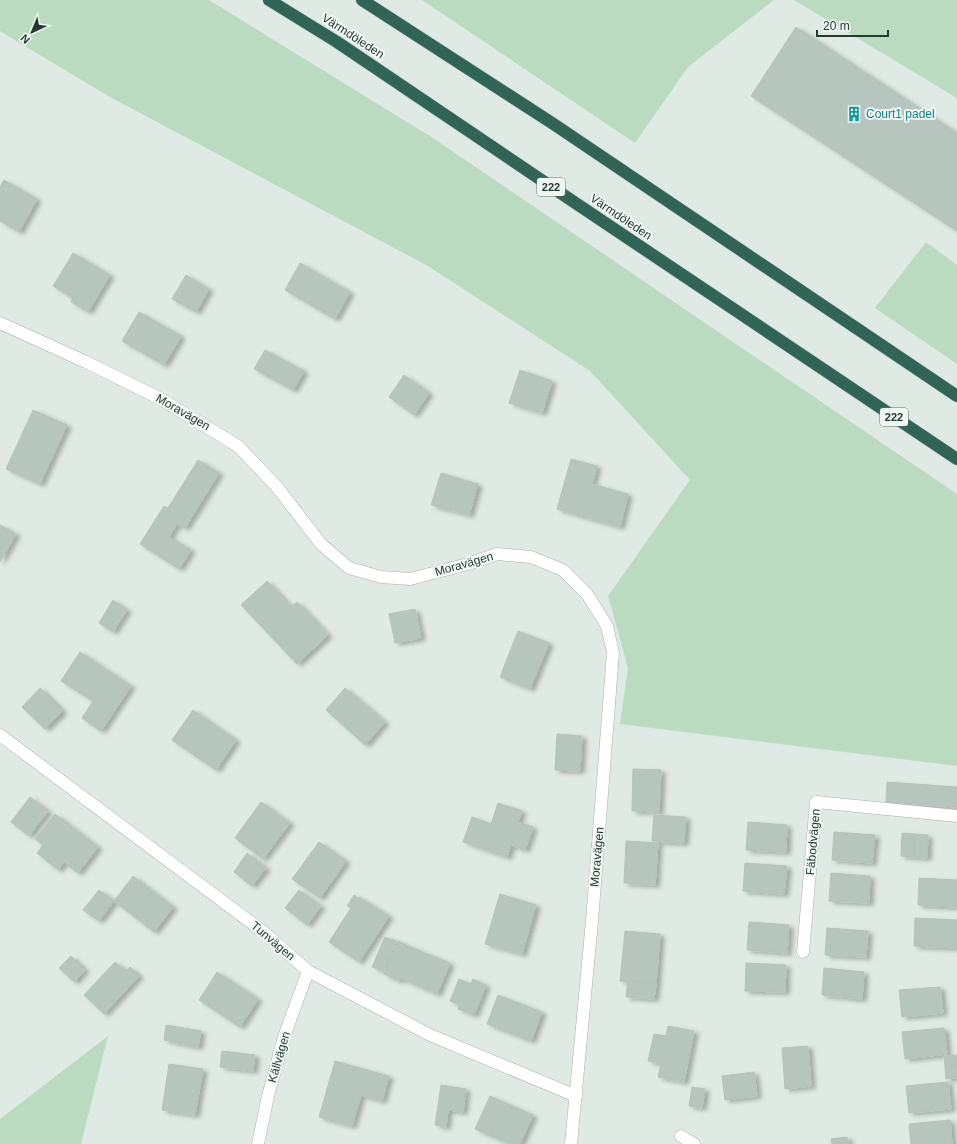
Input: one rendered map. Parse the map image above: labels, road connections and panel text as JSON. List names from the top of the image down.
{
  "streets": {
    "highway": ["Värmdöleden", "222"],
    "street": [
      "Moravägen",
      "Fäbodvägen",
      "Tunvägen",
      "Källvägen"
    ]
  },
  "crossings": [
    ["Moravägen", "Tunvägen"],
    ["Tunvägen", "Källvägen"]
  ],
  "places": {
    "building": ["Court1 padel"]
  },
  "scale_bar": "20 m",
  "north": "bottom left"
}
